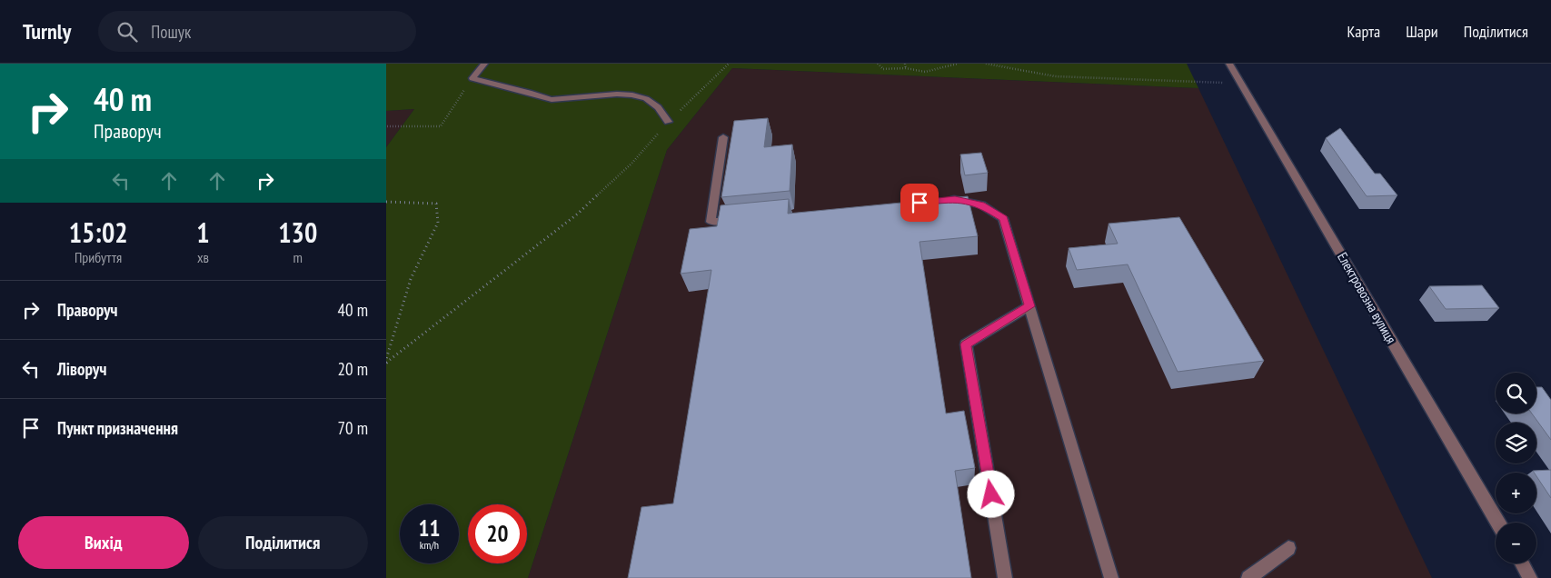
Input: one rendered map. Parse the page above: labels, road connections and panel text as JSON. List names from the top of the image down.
{
  "streets": {
    "street": ["Електровозна вулиця"]
  },
  "page": {
    "header": "Turnly",
    "search": "Пошук",
    "nav": ["Карта", "Шари", "Поділитися"],
    "turn": ["40 m", "Праворуч"],
    "eta": [
      "15:02",
      "Прибуття",
      "1",
      "хв",
      "130",
      "m"
    ],
    "list": [
      {
        "name": "Праворуч",
        "value": "40 m"
      },
      {
        "name": "Ліворуч",
        "value": "20 m"
      },
      {
        "name": "Пункт призначення",
        "value": "70 m"
      }
    ],
    "map_buttons": ["+", "−"],
    "speed": "11 km/h",
    "limit": "20",
    "buttons": ["Вихід", "Поділитися"]
  }
}
